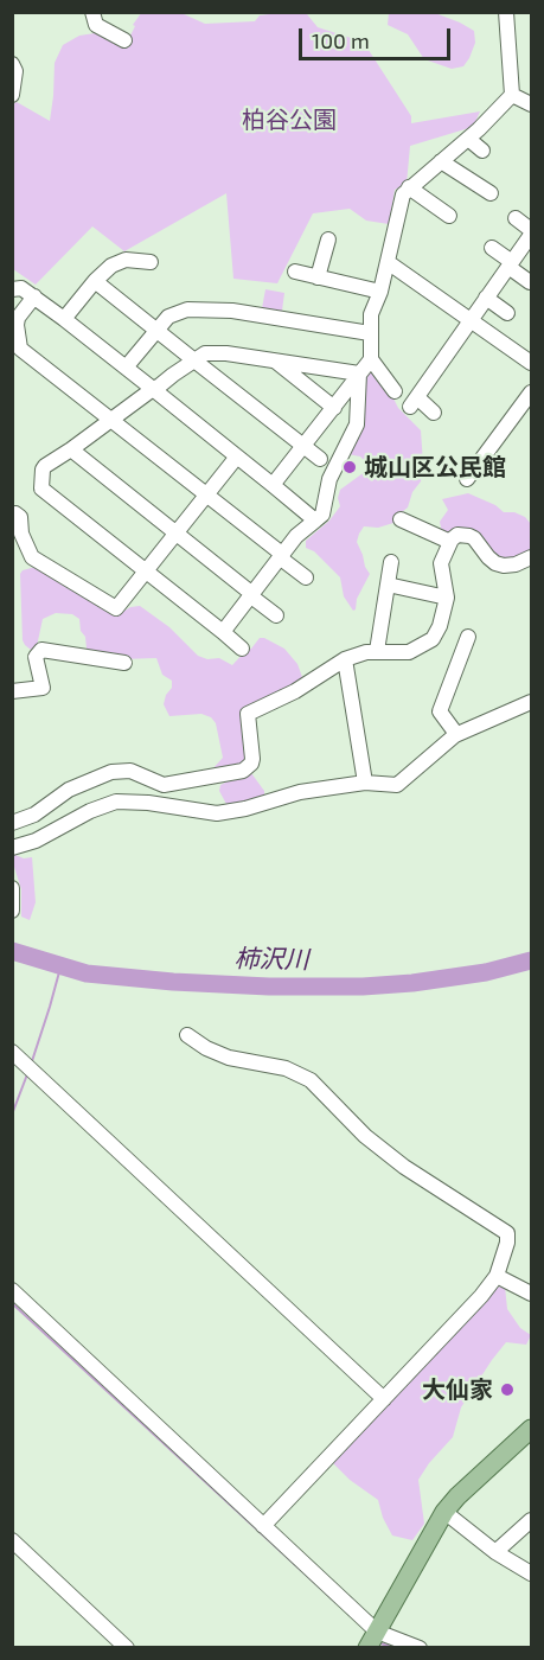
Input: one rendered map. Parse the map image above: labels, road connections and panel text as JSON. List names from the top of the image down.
{
  "water": ["柿沢川"],
  "parks": ["柏谷公園"],
  "places": ["城山区公民館", "大仙家"],
  "scale_bar": "100 m"
}
